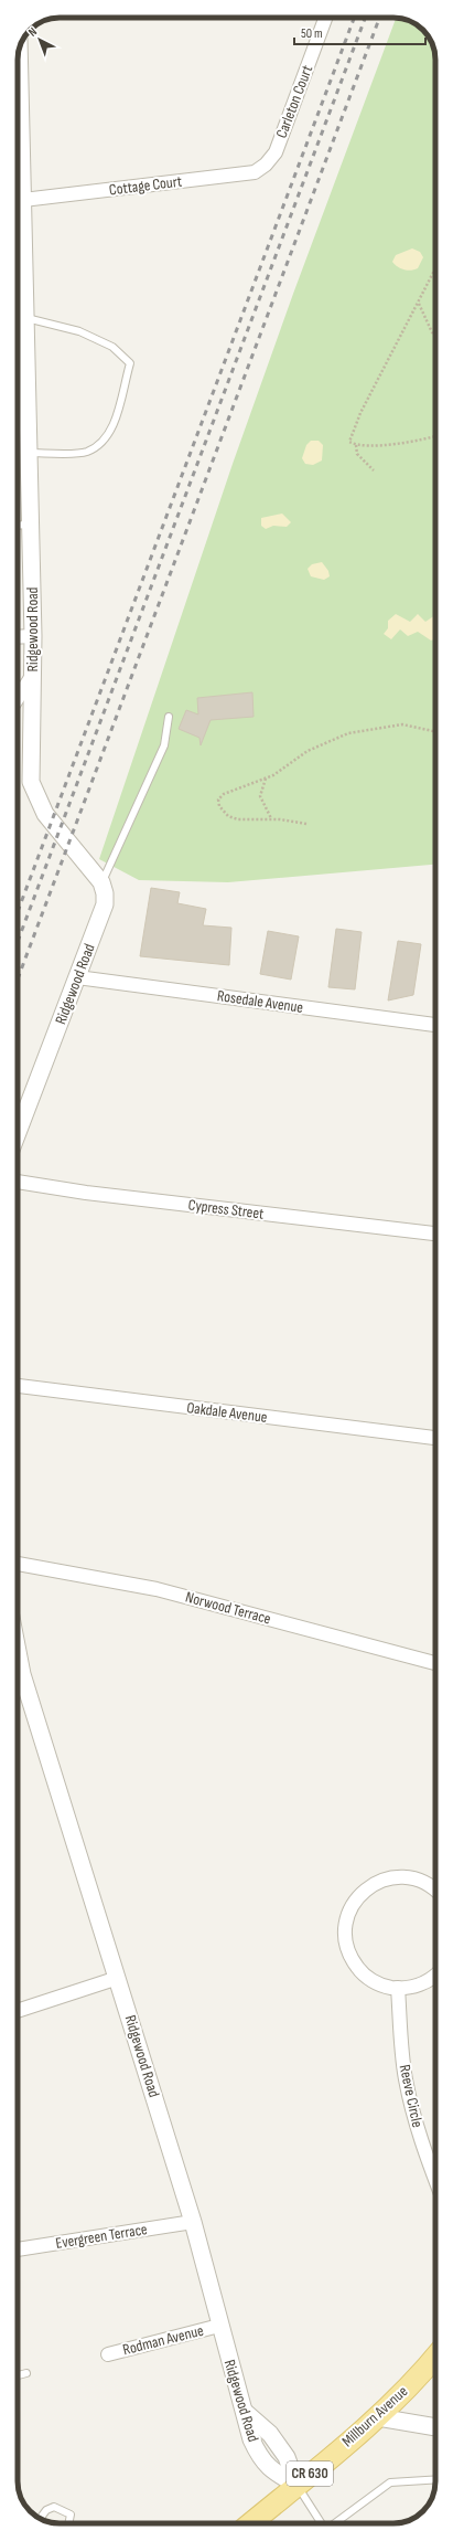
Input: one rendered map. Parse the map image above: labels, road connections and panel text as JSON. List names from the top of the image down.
{
  "streets": {
    "main road": ["Millburn Avenue", "CR 630"],
    "street": [
      "Carleton Court",
      "Cottage Court",
      "Ridgewood Road",
      "Rosedale Avenue",
      "Cypress Street",
      "Oakdale Avenue",
      "Norwood Terrace",
      "Reeve Circle",
      "Evergreen Terrace",
      "Rodman Avenue"
    ]
  },
  "crossings": [
    ["Carleton Court", "Cottage Court"],
    ["Cottage Court", "Ridgewood Road"],
    ["Ridgewood Road", "Rosedale Avenue"],
    ["Ridgewood Road", "Evergreen Terrace"],
    ["Ridgewood Road", "Rodman Avenue"],
    ["Ridgewood Road", "Millburn Avenue"]
  ],
  "scale_bar": "50 m",
  "north": "top left"
}
